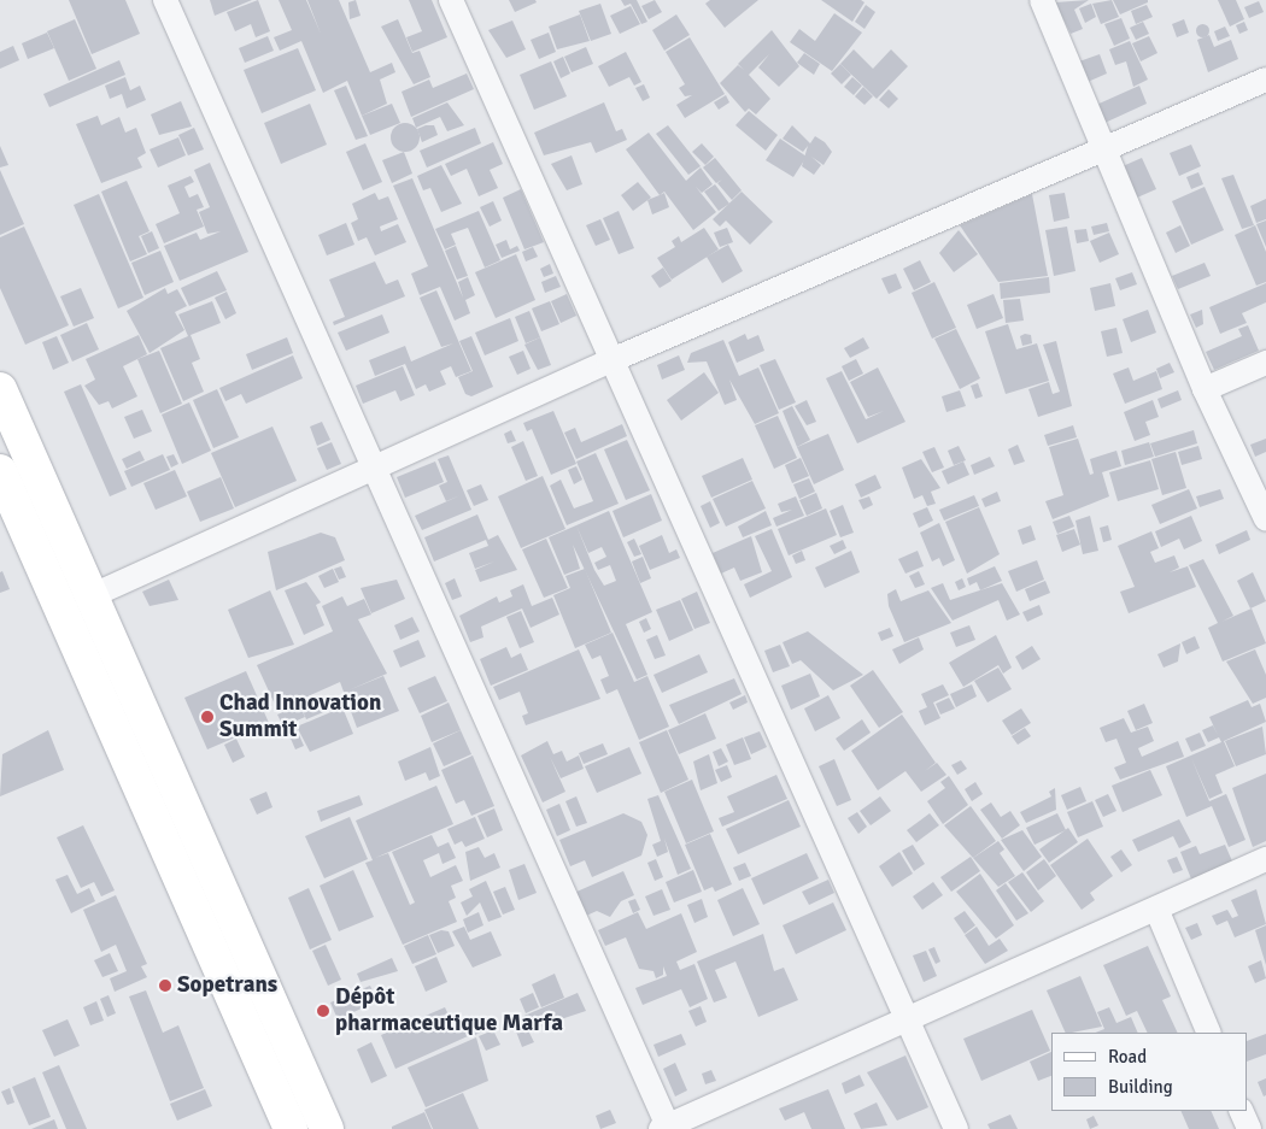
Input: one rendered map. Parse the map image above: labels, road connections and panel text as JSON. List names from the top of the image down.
{
  "places": ["Chad Innovation Summit", "Sopetrans", "Dépôt pharmaceutique Marfa"],
  "legend": ["Road", "Building"]
}
